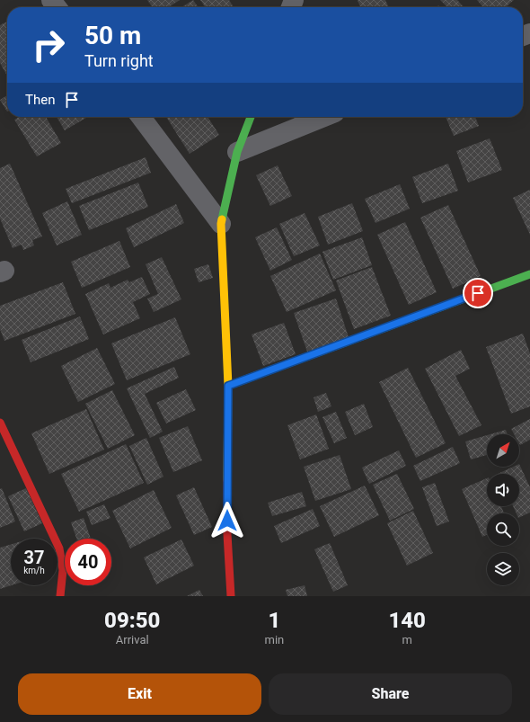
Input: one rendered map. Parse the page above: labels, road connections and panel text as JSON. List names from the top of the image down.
{
  "north": "top right",
  "page": {
    "turn": ["50 m", "Turn right"],
    "then": "Then",
    "speed": "37 km/h",
    "limit": "40",
    "eta": [
      "09:50",
      "Arrival",
      "1",
      "min",
      "140",
      "m"
    ],
    "buttons": ["Exit", "Share"]
  }
}
